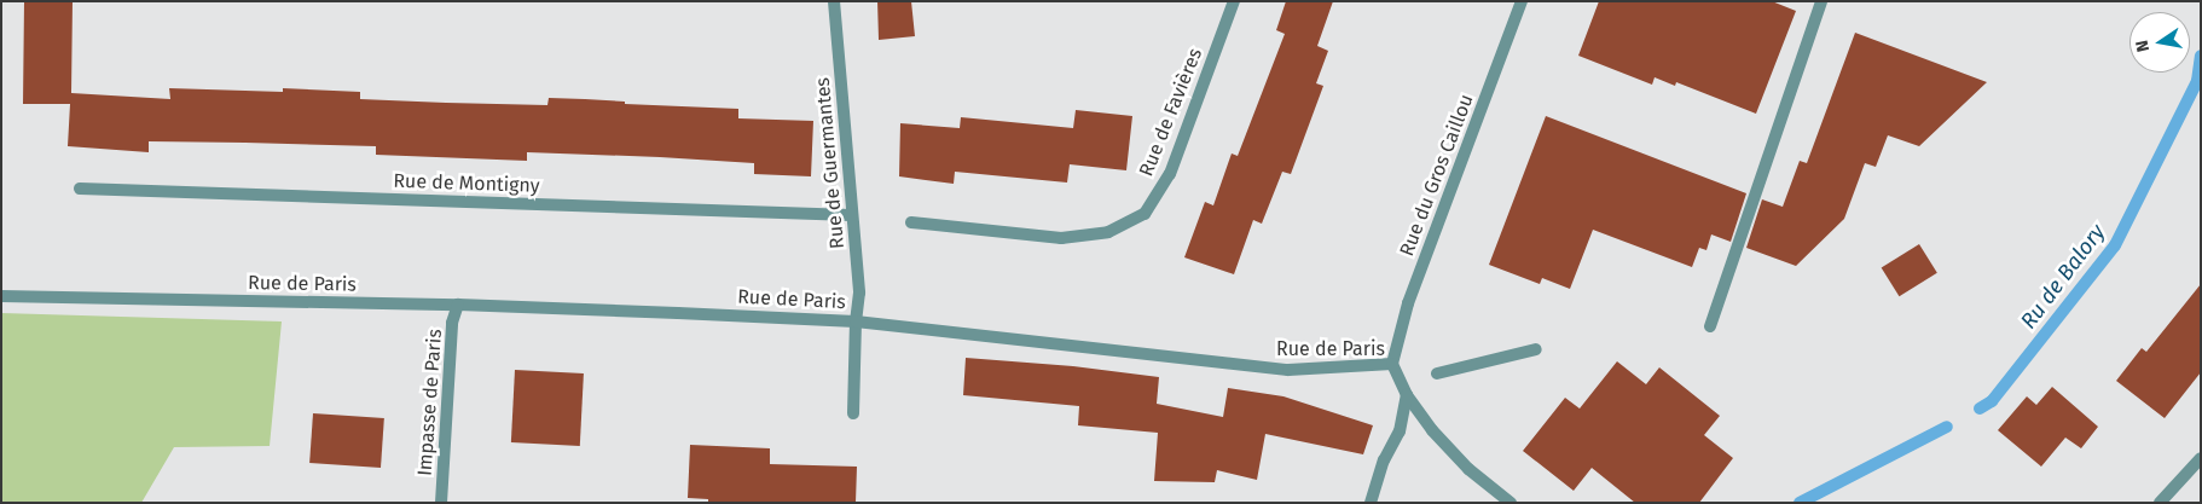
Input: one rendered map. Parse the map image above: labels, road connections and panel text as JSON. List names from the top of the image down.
{
  "streets": {
    "street": [
      "Rue de Favières",
      "Rue de Guermantes",
      "Rue du Gros Caillou",
      "Rue de Montigny",
      "Rue de Paris",
      "Impasse de Paris"
    ]
  },
  "crossings": [
    ["Rue de Guermantes", "Rue de Montigny"],
    ["Rue de Guermantes", "Rue de Paris"],
    ["Rue du Gros Caillou", "Rue de Paris"],
    ["Rue de Paris", "Impasse de Paris"]
  ],
  "water": ["Ru de Balory"],
  "north": "left"
}
